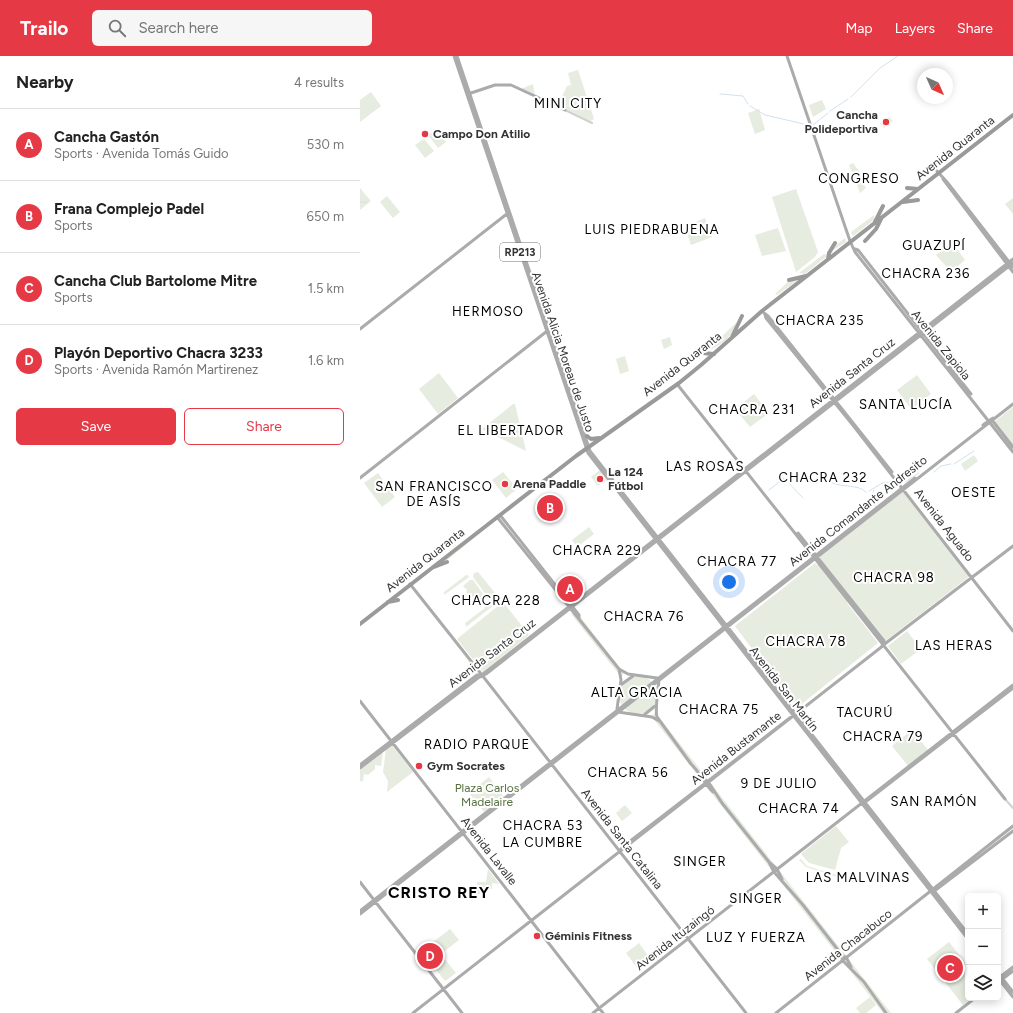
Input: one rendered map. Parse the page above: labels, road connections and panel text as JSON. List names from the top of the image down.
{
  "streets": {
    "highway": ["Avenida Quaranta"],
    "main road": [
      "RP213",
      "Avenida Zapiola",
      "Avenida Alicia Moreau de Justo",
      "Avenida Santa Cruz",
      "Avenida Comandante Andresito",
      "Avenida Aguado",
      "Avenida San Martín",
      "Avenida Bustamante",
      "Avenida Santa Catalina",
      "Avenida Lavalle",
      "Avenida Ituzaingó",
      "Avenida Chacabuco"
    ]
  },
  "crossings": [
    ["Avenida Quaranta", "Avenida Zapiola"],
    ["Avenida Quaranta", "Avenida Alicia Moreau de Justo"],
    ["Avenida Quaranta", "Avenida Aguado"],
    ["Avenida Quaranta", "Avenida San Martín"],
    ["Avenida Quaranta", "Avenida Santa Catalina"],
    ["Avenida Zapiola", "Avenida Santa Cruz"],
    ["Avenida Zapiola", "Avenida Comandante Andresito"],
    ["Avenida Alicia Moreau de Justo", "Avenida San Martín"],
    ["Avenida Santa Cruz", "Avenida Aguado"],
    ["Avenida Santa Cruz", "Avenida San Martín"],
    ["Avenida Santa Cruz", "Avenida Santa Catalina"],
    ["Avenida Santa Cruz", "Avenida Lavalle"],
    ["Avenida Comandante Andresito", "Avenida Aguado"],
    ["Avenida Comandante Andresito", "Avenida San Martín"],
    ["Avenida Comandante Andresito", "Avenida Santa Catalina"],
    ["Avenida Comandante Andresito", "Avenida Lavalle"],
    ["Avenida Aguado", "Avenida Bustamante"],
    ["Avenida San Martín", "Avenida Bustamante"],
    ["Avenida San Martín", "Avenida Ituzaingó"],
    ["Avenida San Martín", "Avenida Chacabuco"],
    ["Avenida Bustamante", "Avenida Santa Catalina"],
    ["Avenida Bustamante", "Avenida Lavalle"],
    ["Avenida Santa Catalina", "Avenida Ituzaingó"],
    ["Avenida Lavalle", "Avenida Ituzaingó"]
  ],
  "districts": [
    "MINI CITY",
    "CONGRESO",
    "LUIS PIEDRABUENA",
    "GUAZUPÍ",
    "CHACRA 236",
    "HERMOSO",
    "CHACRA 235",
    "SANTA LUCÍA",
    "CHACRA 231",
    "EL LIBERTADOR",
    "LAS ROSAS",
    "CHACRA 232",
    "SAN FRANCISCO DE ASÍS",
    "OESTE",
    "CHACRA 229",
    "CHACRA 77",
    "CHACRA 98",
    "CHACRA 228",
    "CHACRA 76",
    "CHACRA 78",
    "LAS HERAS",
    "ALTA GRACIA",
    "CHACRA 75",
    "TACURÚ",
    "CHACRA 79",
    "RADIO PARQUE",
    "CHACRA 56",
    "9 DE JULIO",
    "SAN RAMÓN",
    "CHACRA 74",
    "CHACRA 53",
    "LA CUMBRE",
    "SINGER",
    "LAS MALVINAS",
    "CRISTO REY",
    "SINGER",
    "LUZ Y FUERZA"
  ],
  "parks": ["Plaza Carlos Madelaire"],
  "places": [
    "Cancha Polideportiva",
    "Campo Don Atilio",
    "La 124 Fútbol",
    "Arena Paddle",
    "Gym Socrates",
    "Géminis Fitness"
  ],
  "north": "bottom right",
  "page": {
    "header": "Trailo",
    "search": "Search here",
    "nav": ["Map", "Layers", "Share"],
    "heading": ["Nearby", "4 results"],
    "list": [
      {
        "mark": "A",
        "name": "Cancha Gastón",
        "note": "Sports · Avenida Tomás Guido",
        "value": "530 m"
      },
      {
        "mark": "B",
        "name": "Frana Complejo Padel",
        "note": "Sports",
        "value": "650 m"
      },
      {
        "mark": "C",
        "name": "Cancha Club Bartolome Mitre",
        "note": "Sports",
        "value": "1.5 km"
      },
      {
        "mark": "D",
        "name": "Playón Deportivo Chacra 3233",
        "note": "Sports · Avenida Ramón Martirenez",
        "value": "1.6 km"
      }
    ],
    "buttons": ["Save", "Share"],
    "pins": [
      "B",
      "A",
      "D",
      "C"
    ],
    "map_buttons": ["+", "−"]
  }
}
